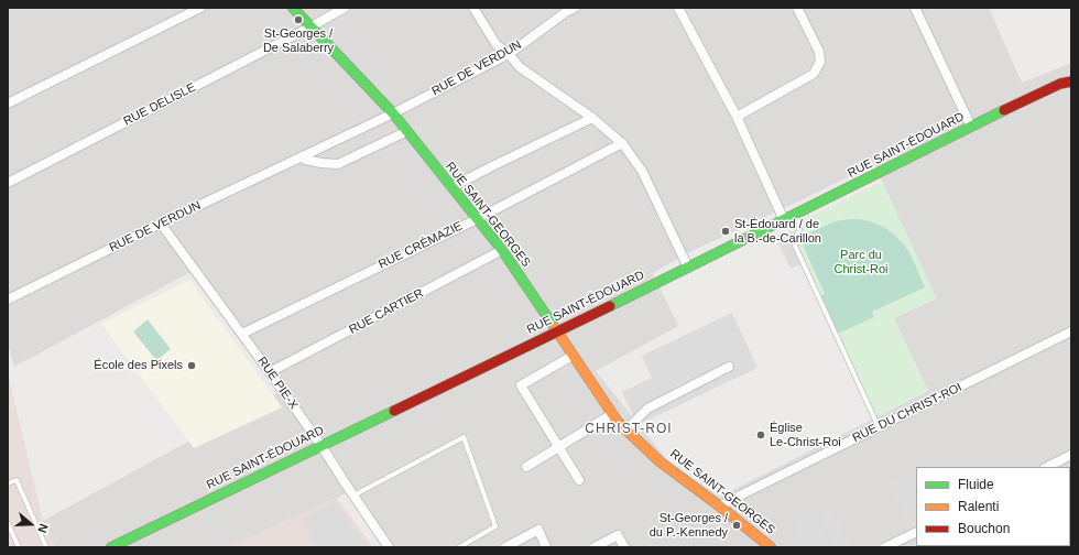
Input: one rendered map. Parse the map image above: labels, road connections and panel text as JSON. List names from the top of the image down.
{
  "streets": {
    "street": [
      "RUE DE VERDUN",
      "RUE DELISLE",
      "RUE SAINT-ÉDOUARD",
      "RUE SAINT-GEORGES",
      "RUE CRÉMAZIE",
      "RUE CARTIER",
      "RUE PIE-X",
      "RUE DU CHRIST-ROI"
    ]
  },
  "crossings": [
    ["RUE DE VERDUN", "RUE SAINT-GEORGES"],
    ["RUE DE VERDUN", "RUE PIE-X"],
    ["RUE DELISLE", "RUE SAINT-GEORGES"],
    ["RUE SAINT-ÉDOUARD", "RUE SAINT-GEORGES"],
    ["RUE SAINT-ÉDOUARD", "RUE PIE-X"],
    ["RUE SAINT-GEORGES", "RUE CRÉMAZIE"],
    ["RUE SAINT-GEORGES", "RUE CARTIER"],
    ["RUE SAINT-GEORGES", "RUE DU CHRIST-ROI"],
    ["RUE CRÉMAZIE", "RUE PIE-X"],
    ["RUE CARTIER", "RUE PIE-X"]
  ],
  "districts": ["CHRIST-ROI"],
  "parks": ["Parc du Christ-Roi"],
  "places": [
    "St-Georges / De Salaberry",
    "St-Édouard / de la B.-de-Carillon",
    "École des Pixels",
    "Église Le-Christ-Roi",
    "St-Georges / du P.-Kennedy"
  ],
  "legend": ["Fluide", "Ralenti", "Bouchon"],
  "north": "right"
}
